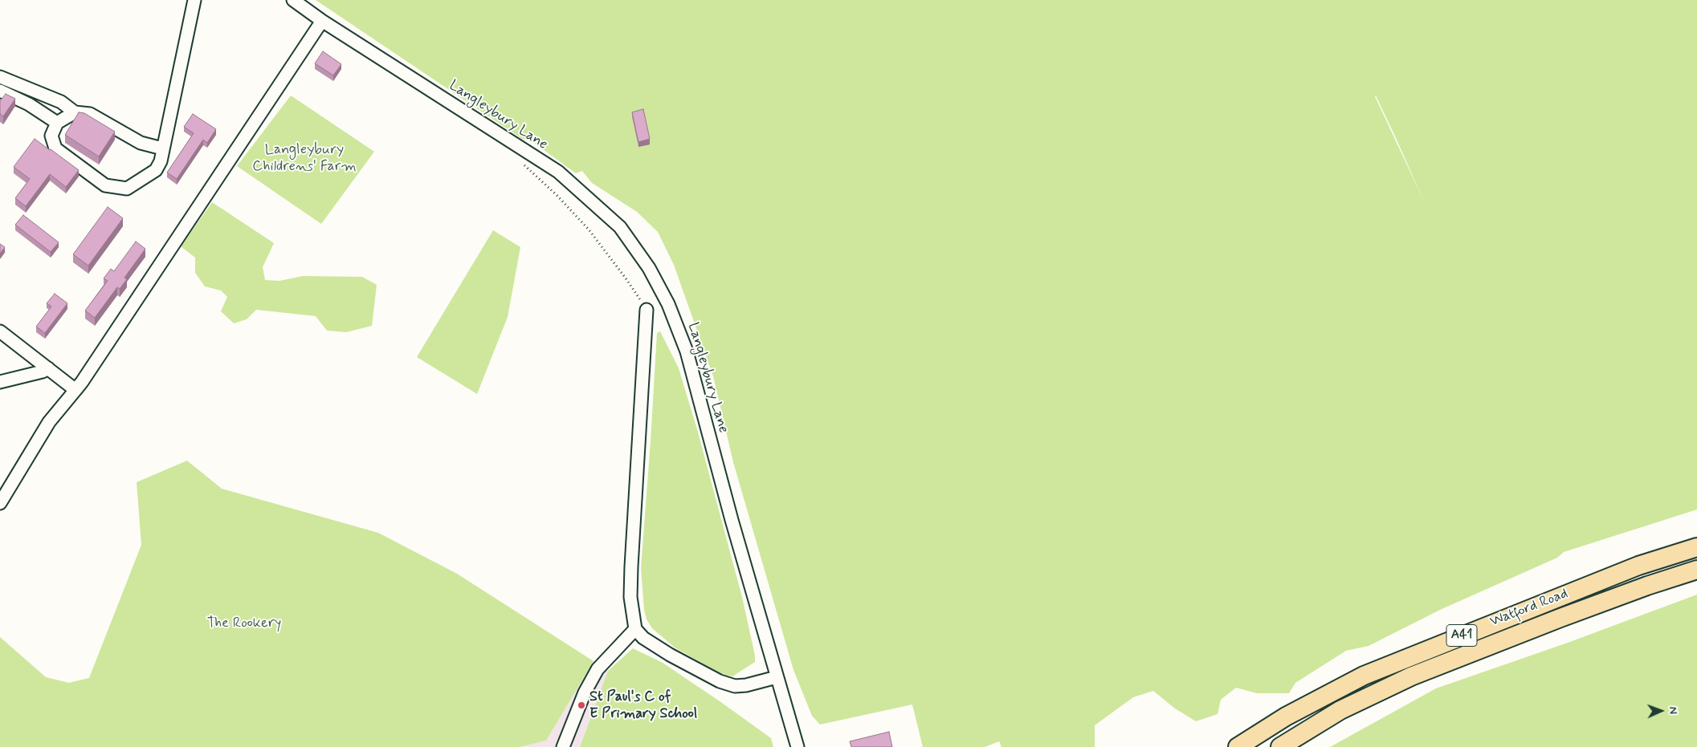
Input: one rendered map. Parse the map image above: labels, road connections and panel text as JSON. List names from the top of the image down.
{
  "streets": {
    "highway": ["Watford Road", "A41"],
    "street": ["Langleybury Lane"]
  },
  "parks": ["Langleybury Childrens' Farm", "The Rookery"],
  "places": ["St Paul's C of E Primary School"],
  "north": "right"
}
